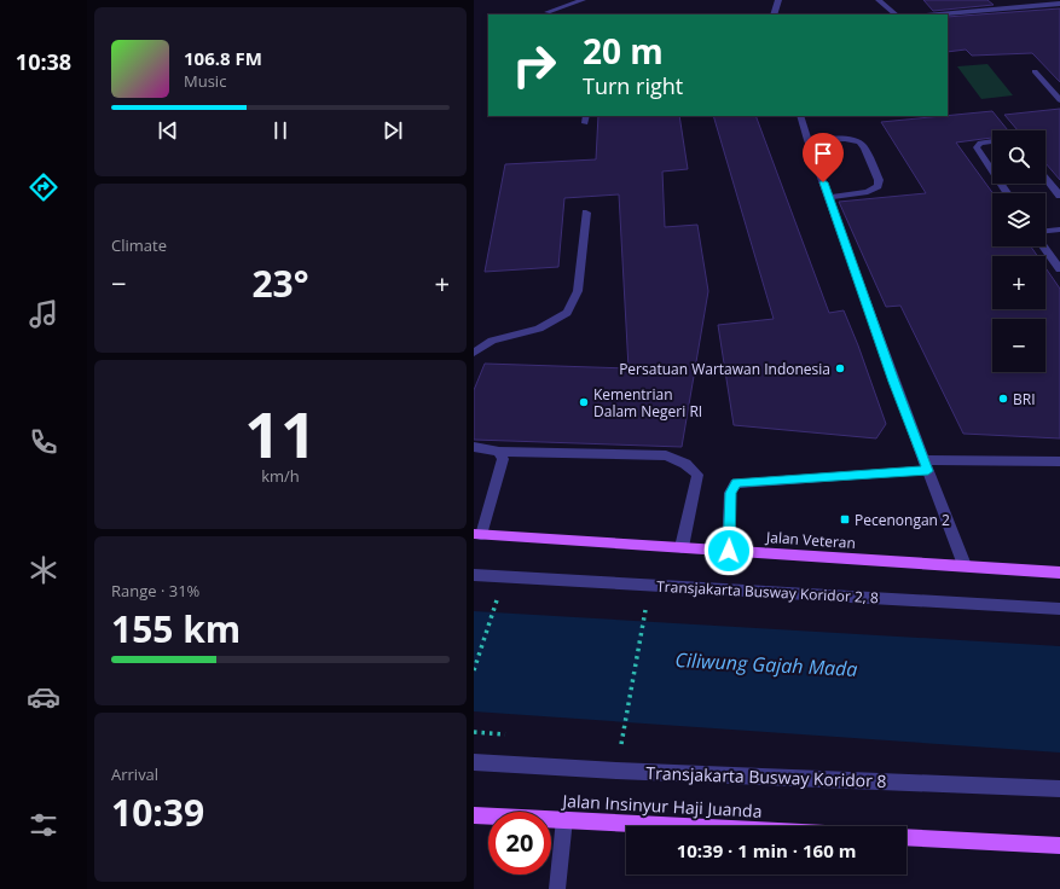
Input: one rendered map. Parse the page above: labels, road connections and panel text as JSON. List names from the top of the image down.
{
  "streets": {
    "main road": ["Jalan Veteran", "Jalan Insinyur Haji Juanda"],
    "street": ["Transjakarta Busway Koridor 2, 8", "Transjakarta Busway Koridor 8"]
  },
  "water": ["Ciliwung Gajah Mada"],
  "places": {
    "other": ["Persatuan Wartawan Indonesia", "BRI", "Kementrian Dalam Negeri RI"],
    "transit": ["Pecenongan 2"]
  },
  "page": {
    "tabs": "10:38",
    "turn": ["20 m", "Turn right"],
    "song": ["106.8 FM", "Music"],
    "map_buttons": ["+", "−"],
    "tile": [
      "Climate",
      ["11", "km/h"],
      ["Range · 31%", "155 km"],
      ["Arrival", "10:39"]
    ],
    "heat": ["−", "23°", "+"],
    "limit": "20",
    "trip": "10:39 · 1 min · 160 m"
  }
}
